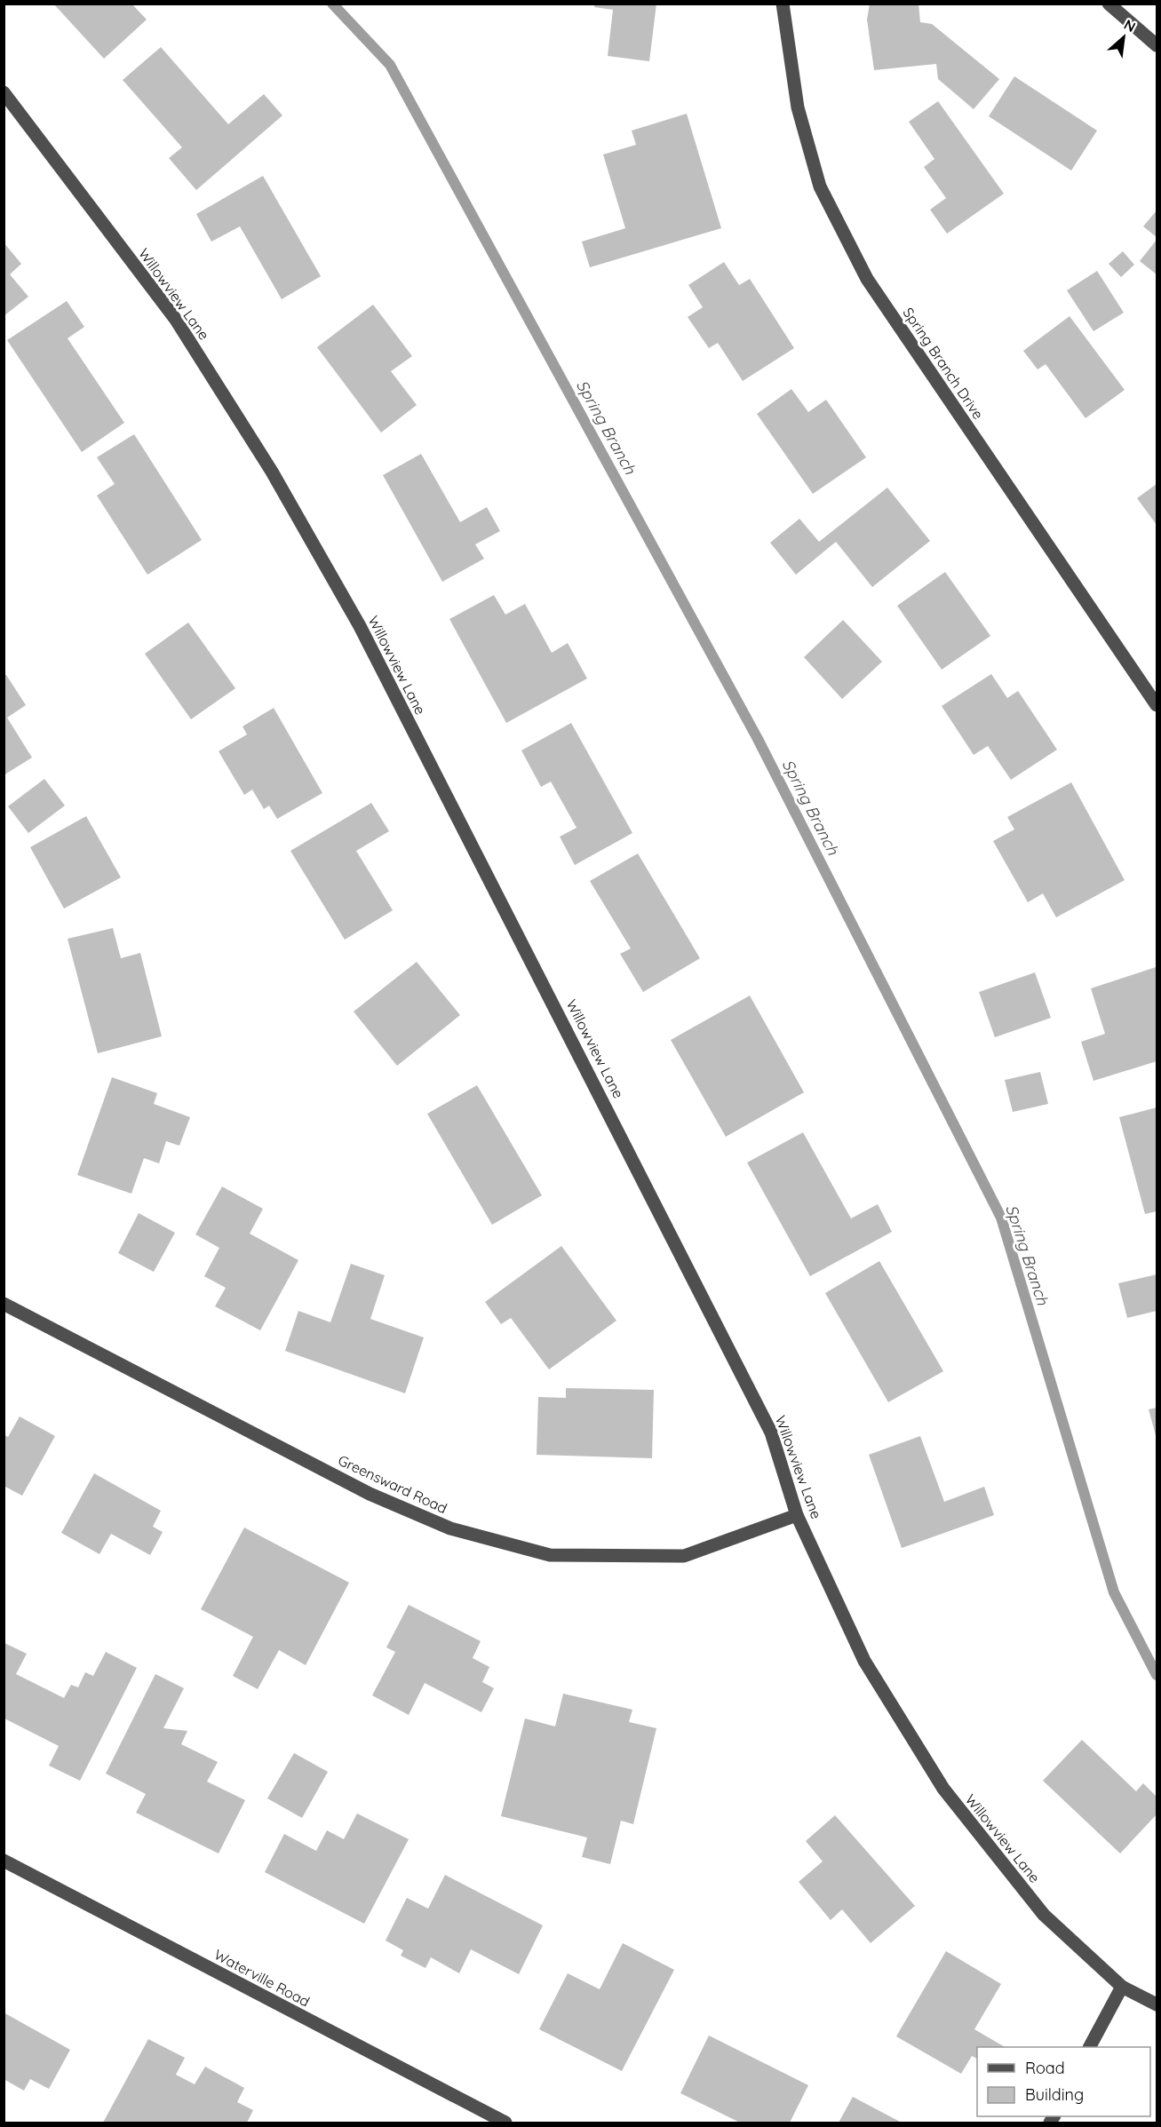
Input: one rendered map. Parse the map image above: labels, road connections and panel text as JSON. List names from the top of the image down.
{
  "streets": {
    "street": [
      "Willowview Lane",
      "Spring Branch Drive",
      "Greensward Road",
      "Waterville Road"
    ]
  },
  "crossings": [
    ["Willowview Lane", "Greensward Road"]
  ],
  "water": ["Spring Branch"],
  "legend": ["Road", "Building"],
  "north": "top right"
}
